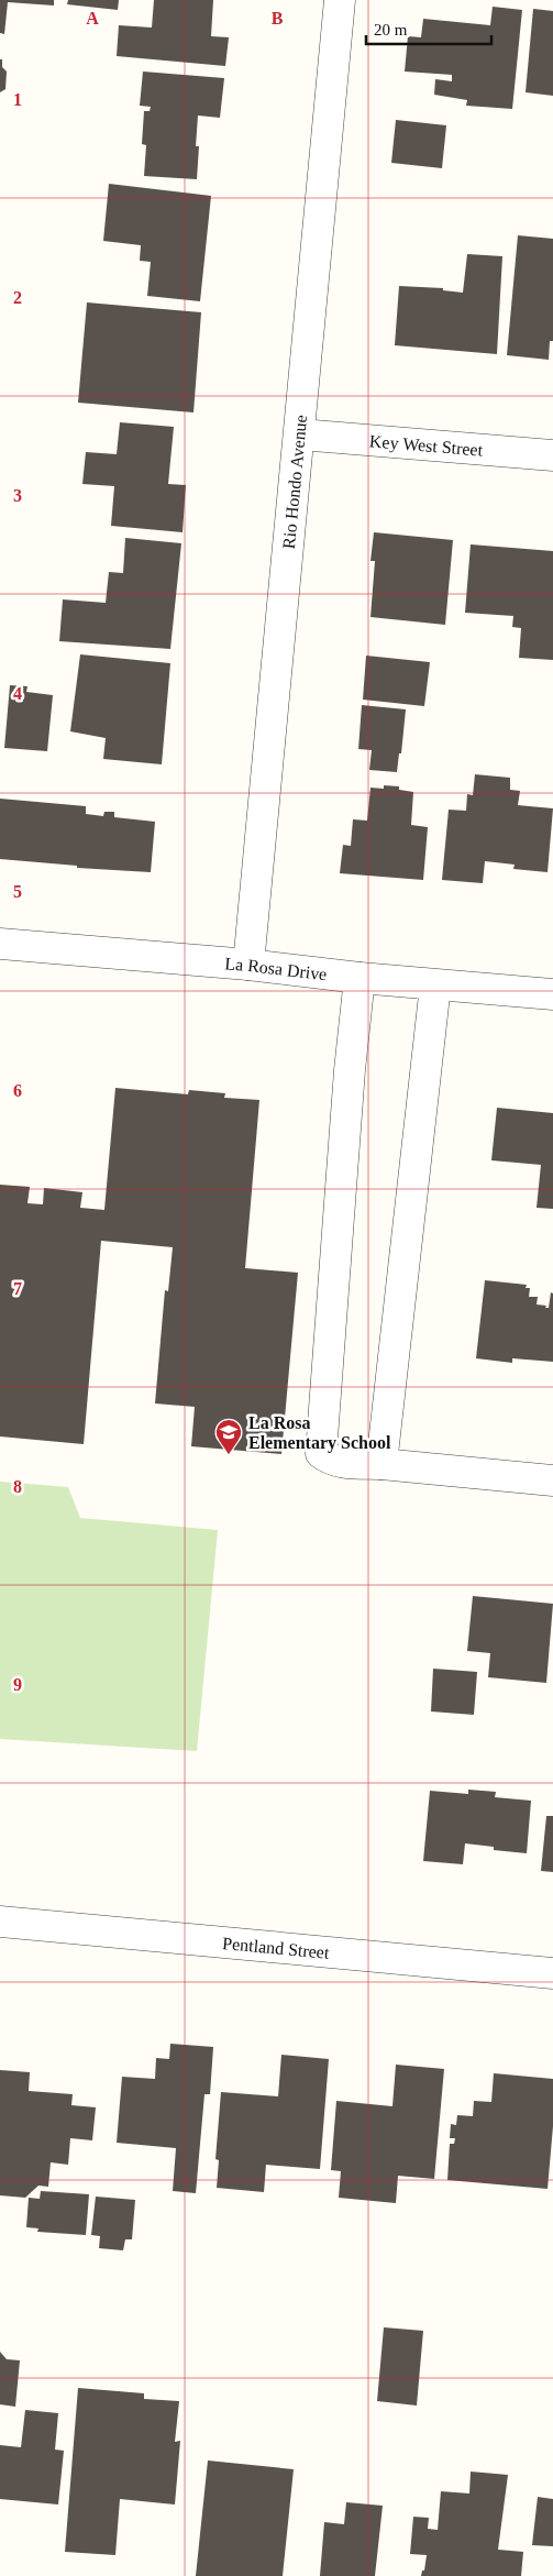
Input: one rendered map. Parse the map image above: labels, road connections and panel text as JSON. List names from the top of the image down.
{
  "streets": {
    "street": [
      "Key West Street",
      "Rio Hondo Avenue",
      "La Rosa Drive",
      "Pentland Street"
    ]
  },
  "crossings": [
    ["Key West Street", "Rio Hondo Avenue"],
    ["Rio Hondo Avenue", "La Rosa Drive"]
  ],
  "places": {
    "school or university": ["La Rosa Elementary School"]
  },
  "scale_bar": "20 m",
  "grid": {
    "columns": ["A", "B"],
    "rows": [
      "1",
      "2",
      "3",
      "4",
      "5",
      "6",
      "7",
      "8",
      "9"
    ]
  }
}
